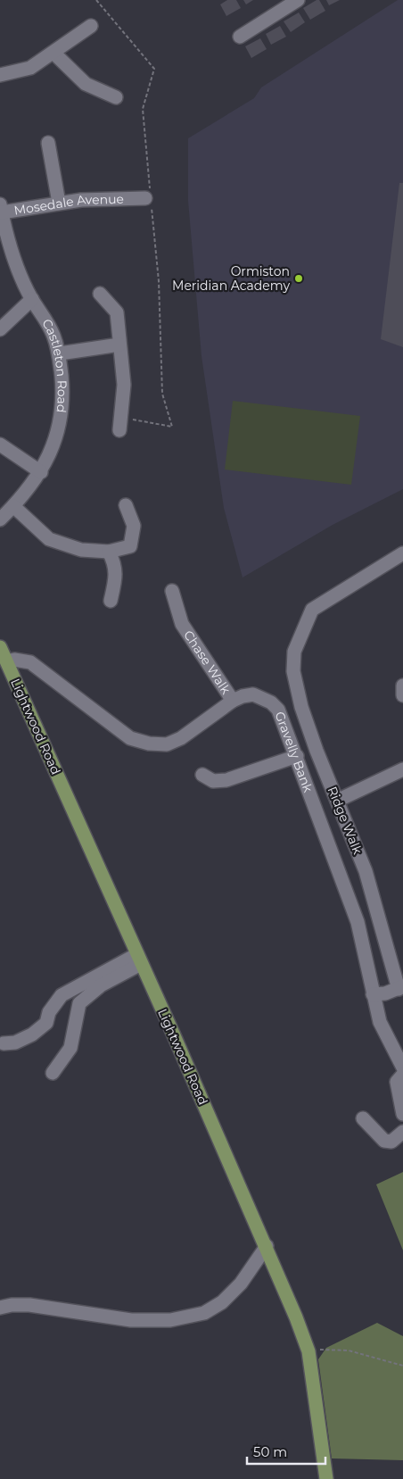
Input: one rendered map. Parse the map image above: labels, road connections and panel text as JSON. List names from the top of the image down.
{
  "streets": {
    "main road": ["Lightwood Road"],
    "street": [
      "Mosedale Avenue",
      "Castleton Road",
      "Chase Walk",
      "Gravelly Bank",
      "Ridge Walk"
    ]
  },
  "crossings": [
    ["Mosedale Avenue", "Castleton Road"],
    ["Chase Walk", "Gravelly Bank"],
    ["Lightwood Road", "Gravelly Bank"]
  ],
  "places": ["Ormiston Meridian Academy"],
  "scale_bar": "50 m"
}
